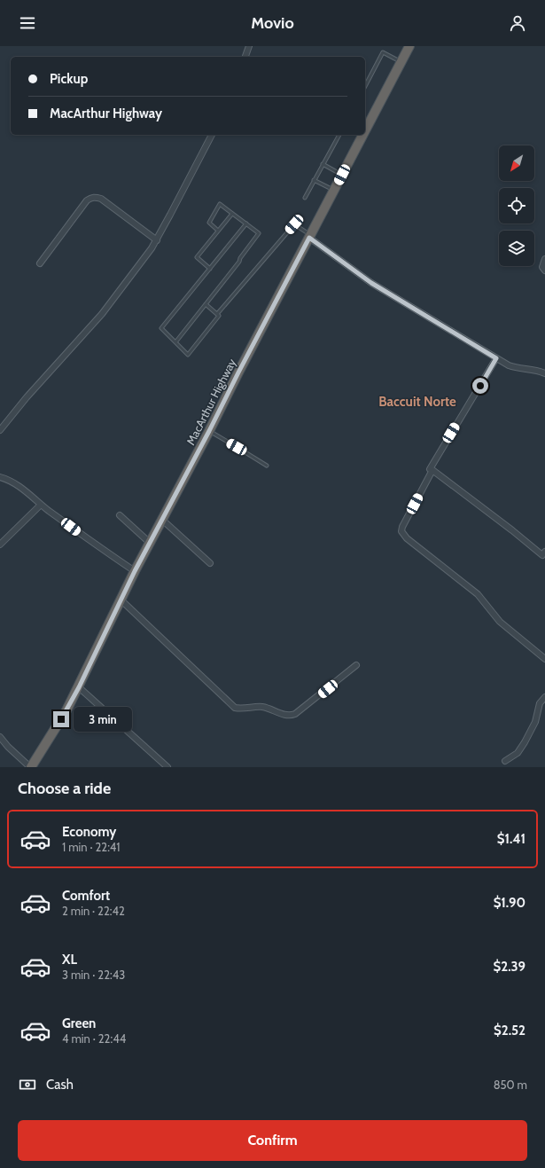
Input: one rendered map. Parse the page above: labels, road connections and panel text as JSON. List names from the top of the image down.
{
  "streets": {
    "highway": ["MacArthur Highway"]
  },
  "districts": ["Baccuit Norte"],
  "north": "bottom left",
  "page": {
    "header": "Movio",
    "banner": ["Pickup", "MacArthur Highway"],
    "bubble": "3 min",
    "heading": "Choose a ride",
    "list": [
      {
        "name": "Economy",
        "note": "1 min · 22:41",
        "value": "$1.41"
      },
      {
        "name": "Comfort",
        "note": "2 min · 22:42",
        "value": "$1.90"
      },
      {
        "name": "XL",
        "note": "3 min · 22:43",
        "value": "$2.39"
      },
      {
        "name": "Green",
        "note": "4 min · 22:44",
        "value": "$2.52"
      }
    ],
    "pay": ["Cash", "850 m"],
    "buttons": "Confirm"
  }
}
